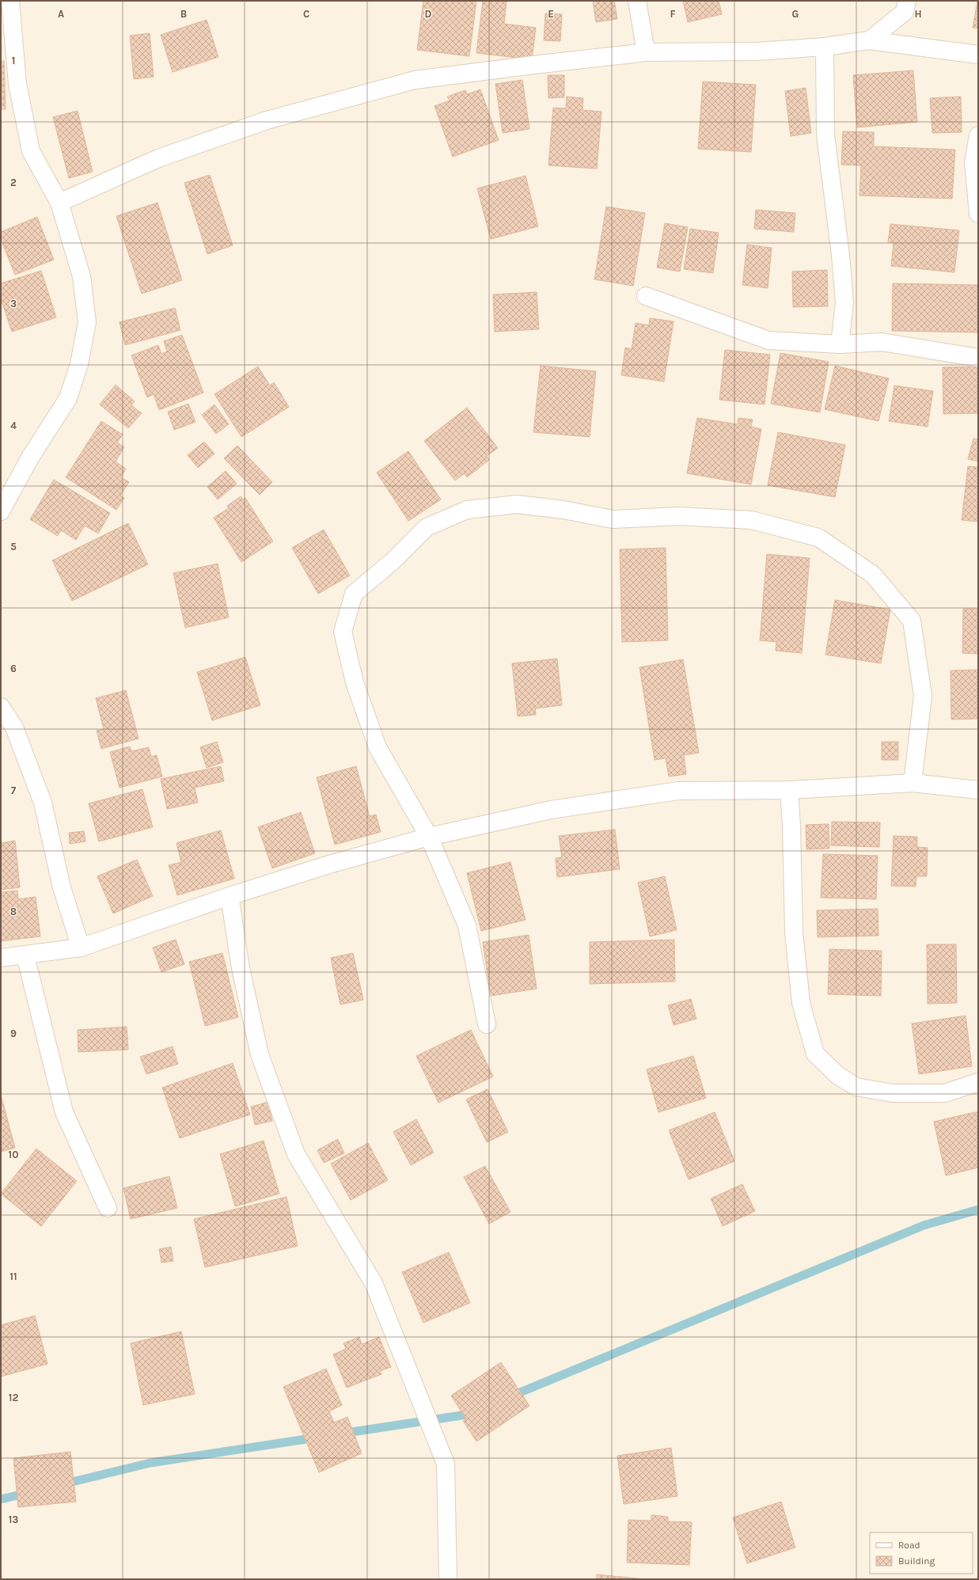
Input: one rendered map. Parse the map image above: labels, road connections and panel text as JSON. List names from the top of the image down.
{
  "legend": ["Road", "Building"],
  "grid": {
    "columns": [
      "A",
      "B",
      "C",
      "D",
      "E",
      "F",
      "G",
      "H"
    ],
    "rows": [
      "1",
      "2",
      "3",
      "4",
      "5",
      "6",
      "7",
      "8",
      "9",
      "10",
      "11",
      "12",
      "13"
    ]
  }
}
